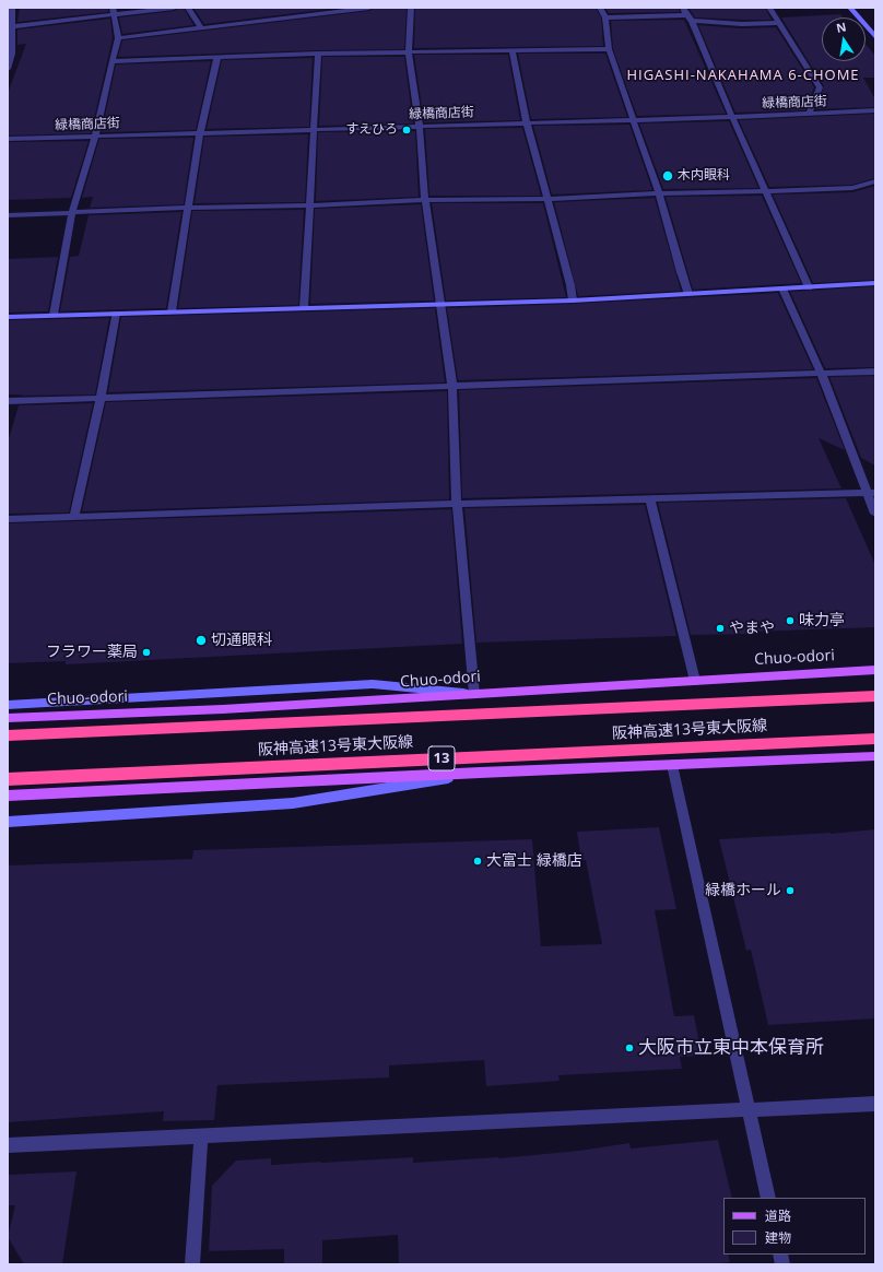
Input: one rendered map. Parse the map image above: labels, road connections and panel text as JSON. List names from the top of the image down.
{
  "streets": {
    "highway": ["阪神高速13号東大阪線", "13"],
    "main road": ["Chuo-odori"],
    "street": ["緑橋商店街"]
  },
  "districts": ["HIGASHI-NAKAHAMA 6-CHOME"],
  "places": [
    "すえひろ",
    "木内眼科",
    "味力亭",
    "やまや",
    "切通眼科",
    "フラワー薬局",
    "大富士 緑橋店",
    "緑橋ホール",
    "大阪市立東中本保育所"
  ],
  "legend": ["道路", "建物"],
  "north": "top"
}
